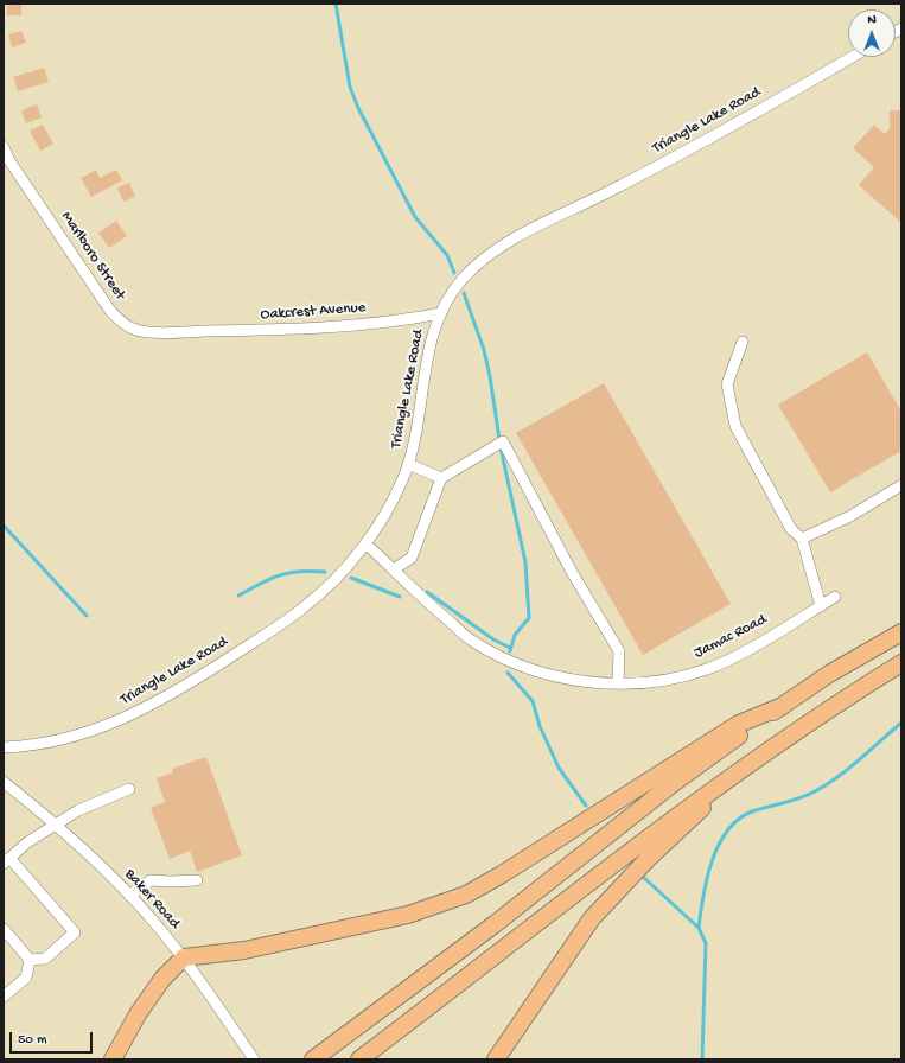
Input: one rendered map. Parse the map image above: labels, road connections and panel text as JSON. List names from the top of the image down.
{
  "streets": {
    "street": [
      "Triangle Lake Road",
      "Marlboro Street",
      "Oakcrest Avenue",
      "Jamac Road",
      "Baker Road"
    ]
  },
  "crossings": [
    ["Triangle Lake Road", "Oakcrest Avenue"],
    ["Triangle Lake Road", "Jamac Road"],
    ["Marlboro Street", "Oakcrest Avenue"]
  ],
  "scale_bar": "50 m",
  "north": "top"
}
